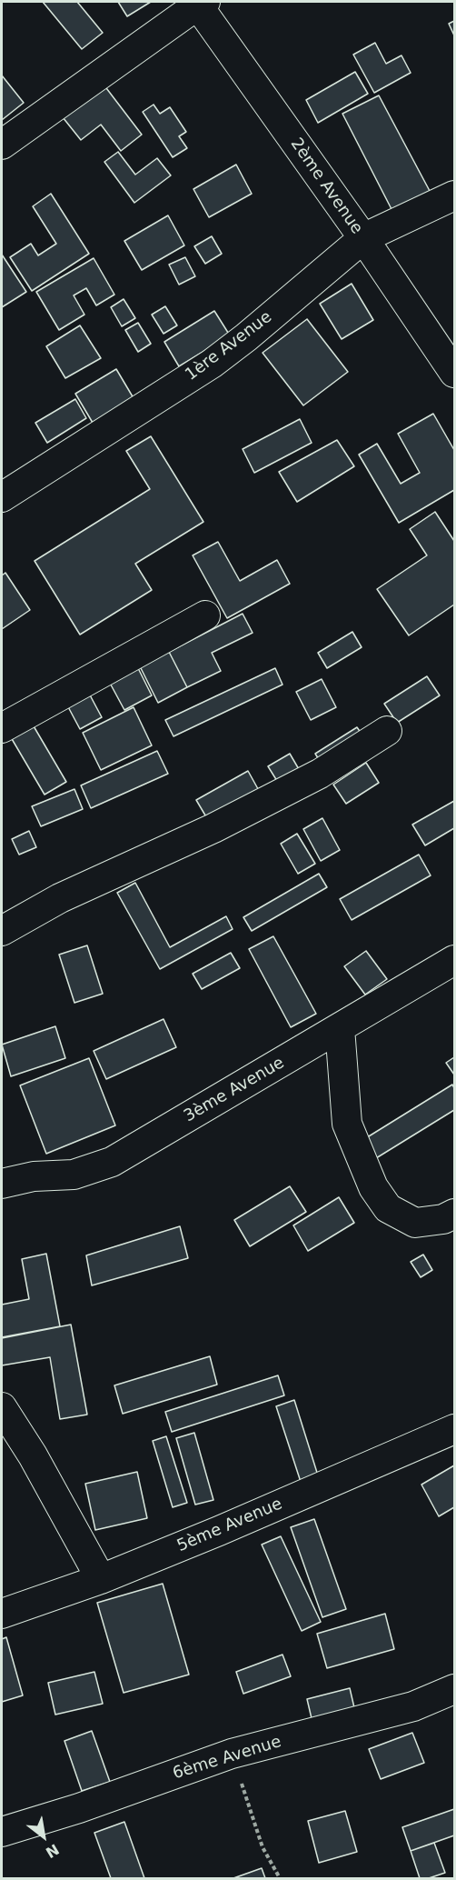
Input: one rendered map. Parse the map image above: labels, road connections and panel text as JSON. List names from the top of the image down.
{
  "streets": {
    "street": [
      "2ème Avenue",
      "1ère Avenue",
      "3ème Avenue",
      "5ème Avenue",
      "6ème Avenue"
    ]
  },
  "crossings": [
    ["2ème Avenue", "1ère Avenue"]
  ],
  "north": "bottom right"
}
